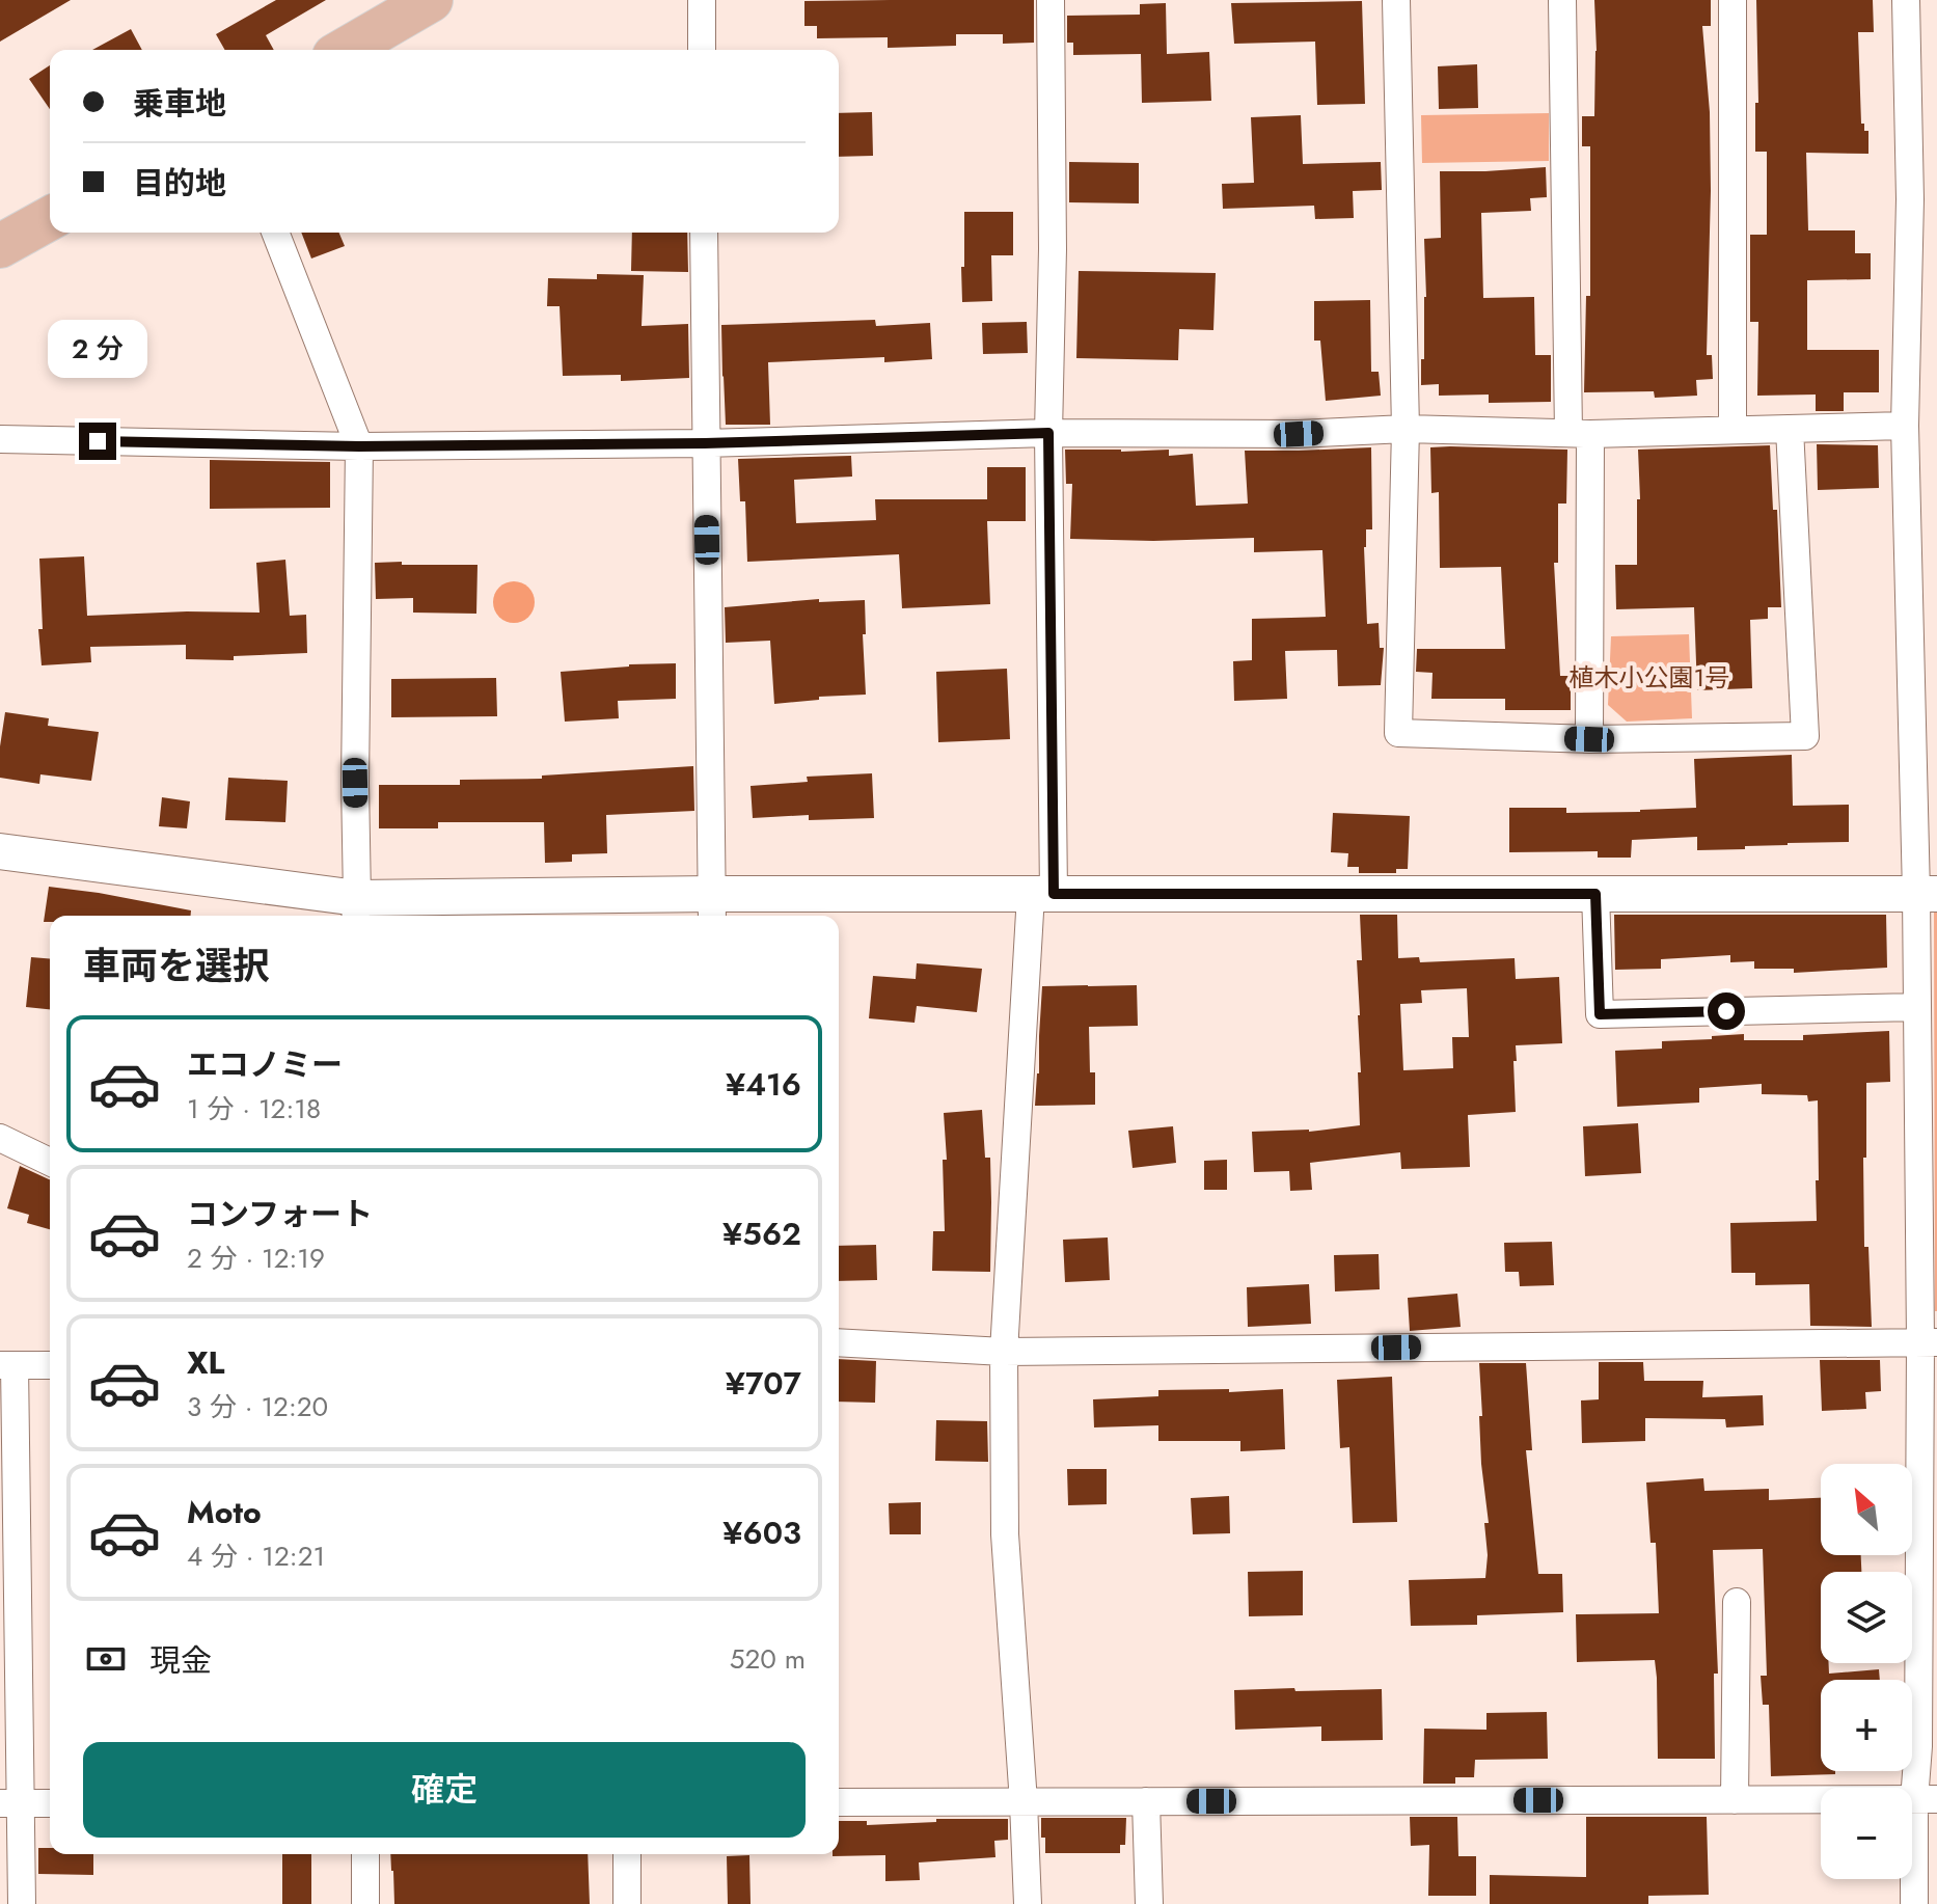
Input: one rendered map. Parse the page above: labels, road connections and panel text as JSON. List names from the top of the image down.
{
  "parks": ["植木小公園1号"],
  "north": "top left",
  "page": {
    "banner": ["乗車地", "目的地"],
    "bubble": "2 分",
    "heading": "車両を選択",
    "list": [
      {
        "name": "エコノミー",
        "note": "1 分 · 12:18",
        "value": "¥416"
      },
      {
        "name": "コンフォート",
        "note": "2 分 · 12:19",
        "value": "¥562"
      },
      {
        "name": "XL",
        "note": "3 分 · 12:20",
        "value": "¥707"
      },
      {
        "name": "Moto",
        "note": "4 分 · 12:21",
        "value": "¥603"
      }
    ],
    "map_buttons": ["+", "−"],
    "pay": ["現金", "520 m"],
    "buttons": "確定"
  }
}
